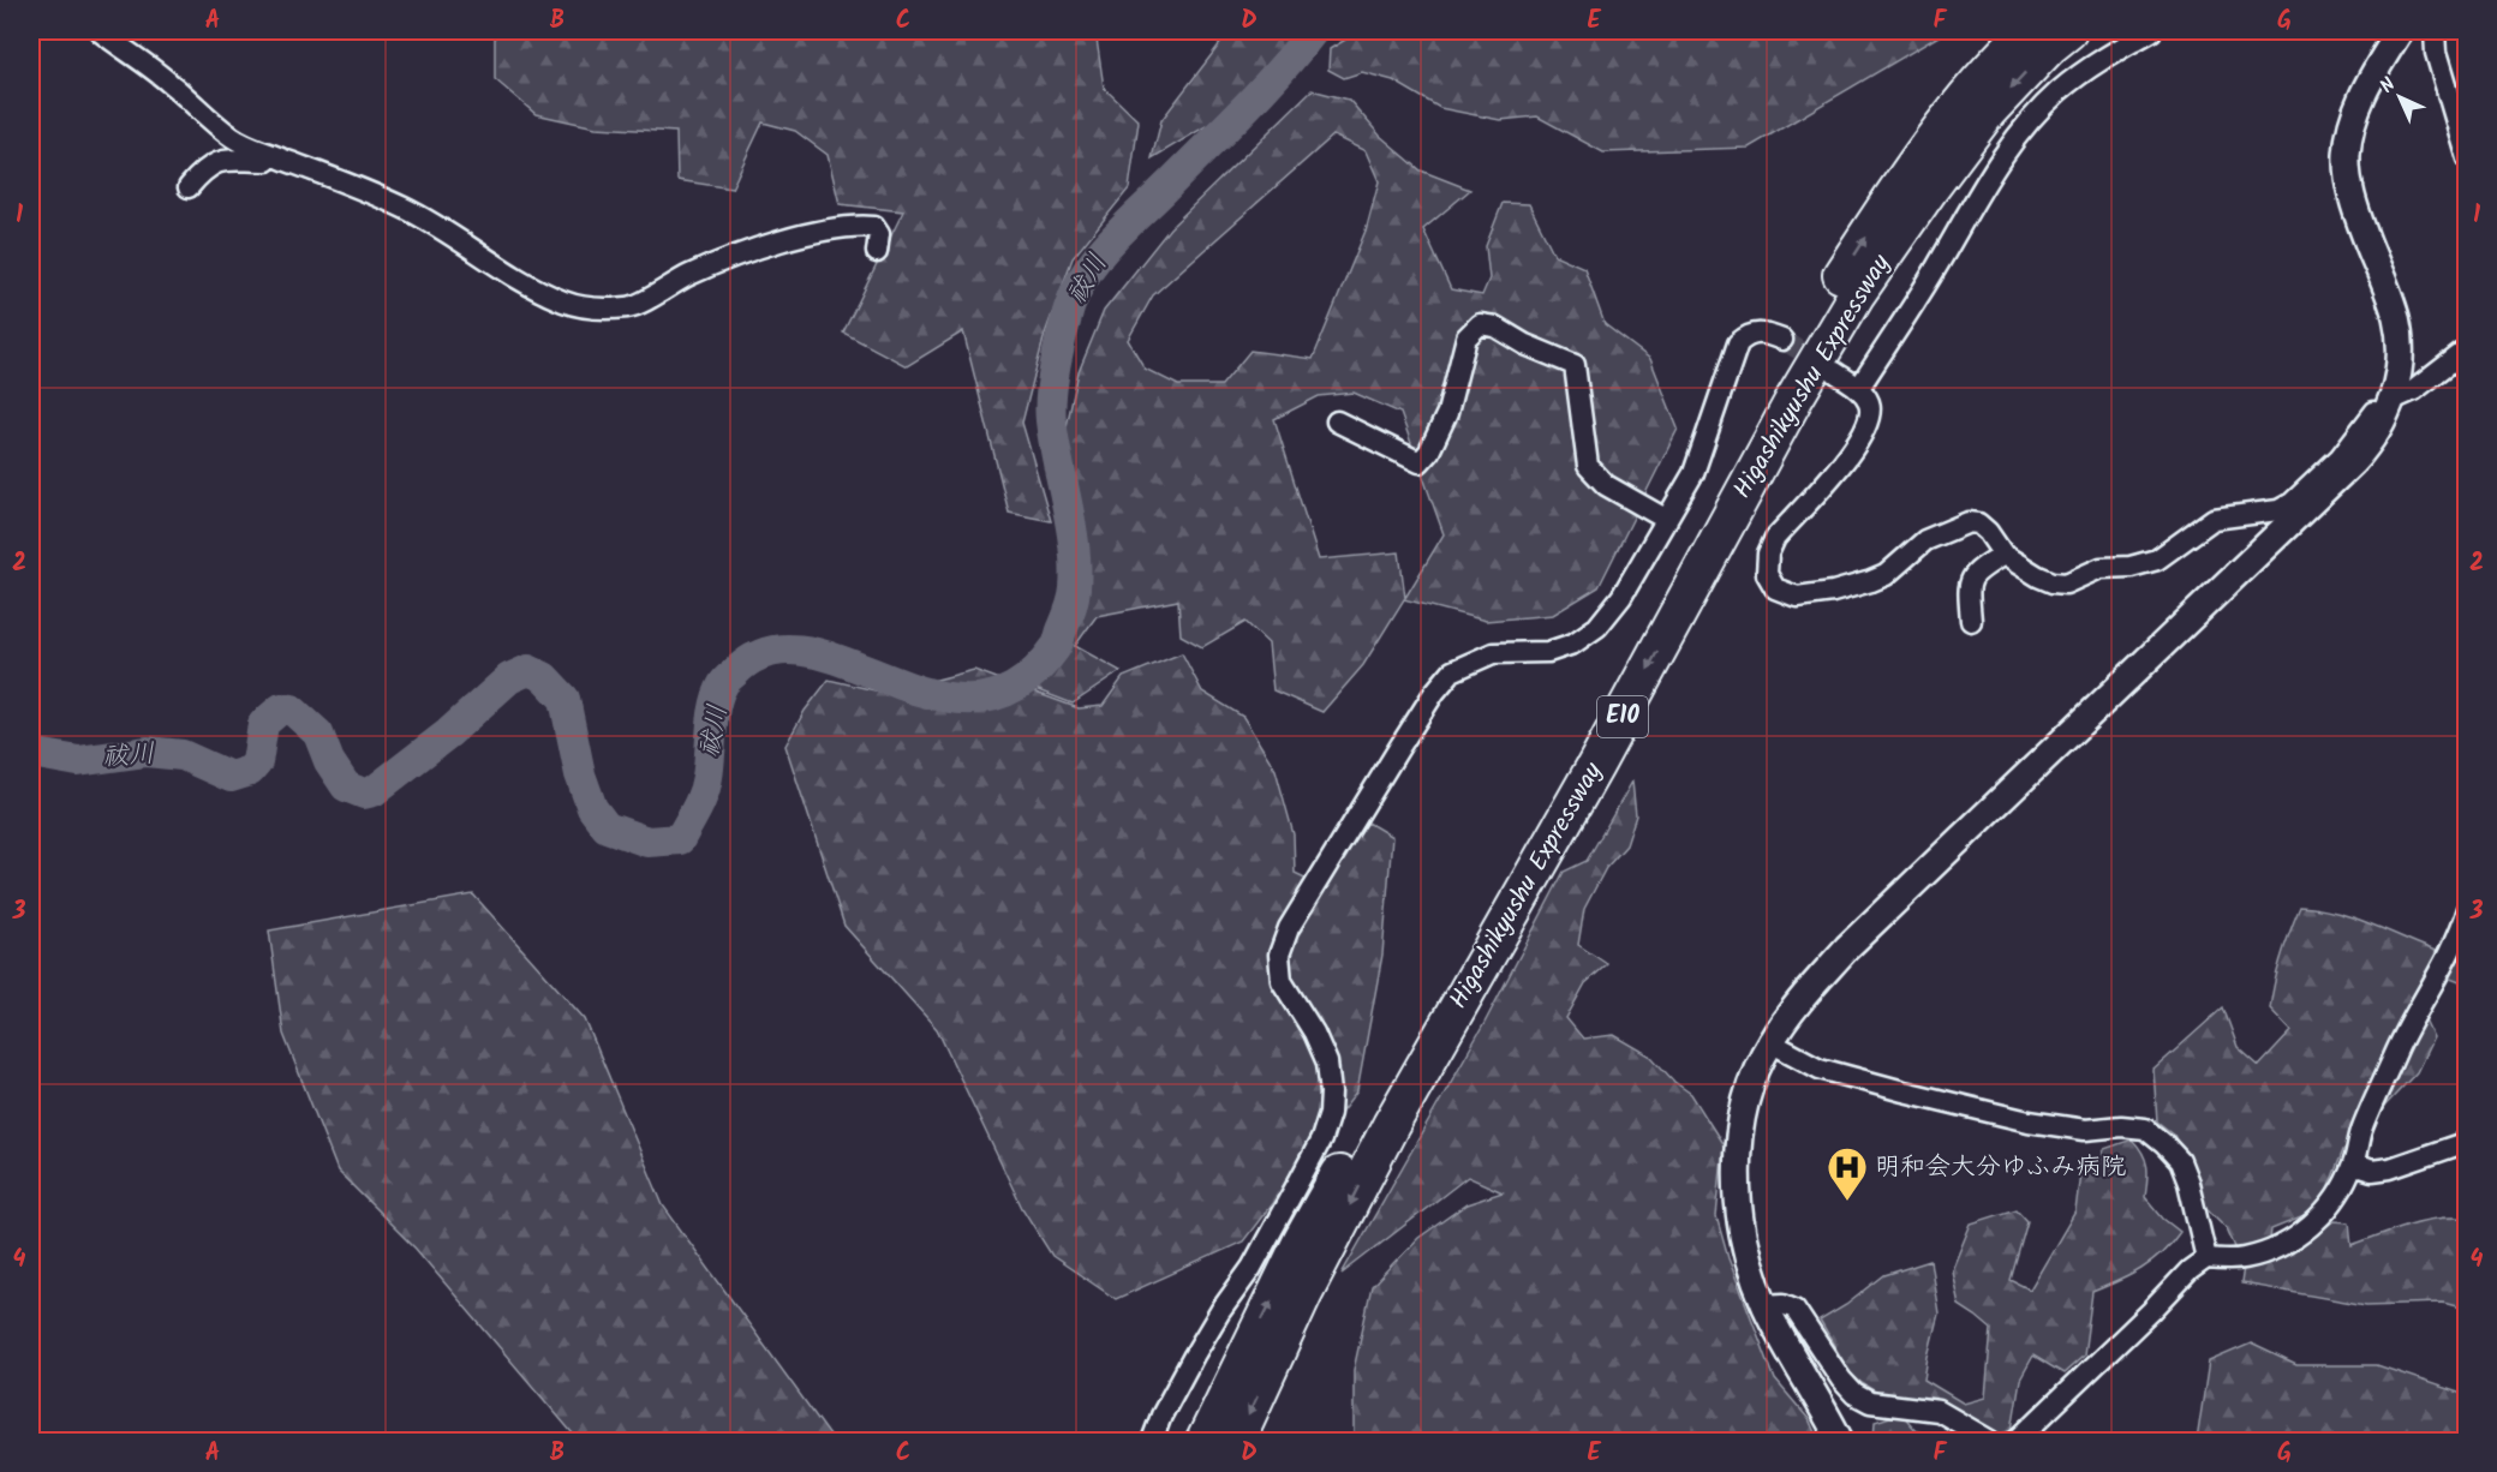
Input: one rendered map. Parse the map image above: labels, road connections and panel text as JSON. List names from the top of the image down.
{
  "streets": {
    "highway": ["Higashikyushu Expressway", "E10"]
  },
  "water": ["祓川"],
  "places": {
    "hospital": ["明和会大分ゆふみ病院"]
  },
  "north": "top left",
  "grid": {
    "columns": [
      "A",
      "B",
      "C",
      "D",
      "E",
      "F",
      "G"
    ],
    "rows": [
      "1",
      "2",
      "3",
      "4"
    ]
  }
}
